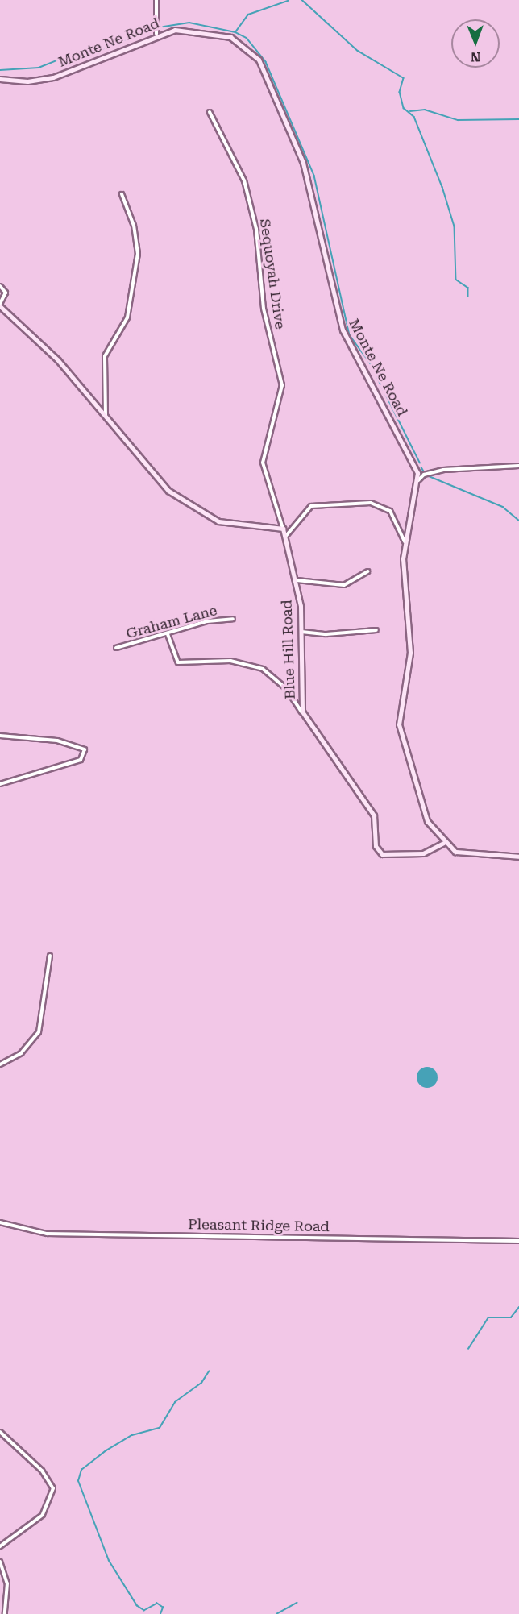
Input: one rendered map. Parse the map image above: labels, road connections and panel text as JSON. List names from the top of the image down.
{
  "streets": {
    "street": [
      "Monte Ne Road",
      "Sequoyah Drive",
      "Graham Lane",
      "Blue Hill Road",
      "Pleasant Ridge Road"
    ]
  },
  "crossings": [
    ["Sequoyah Drive", "Blue Hill Road"]
  ],
  "north": "bottom"
}
